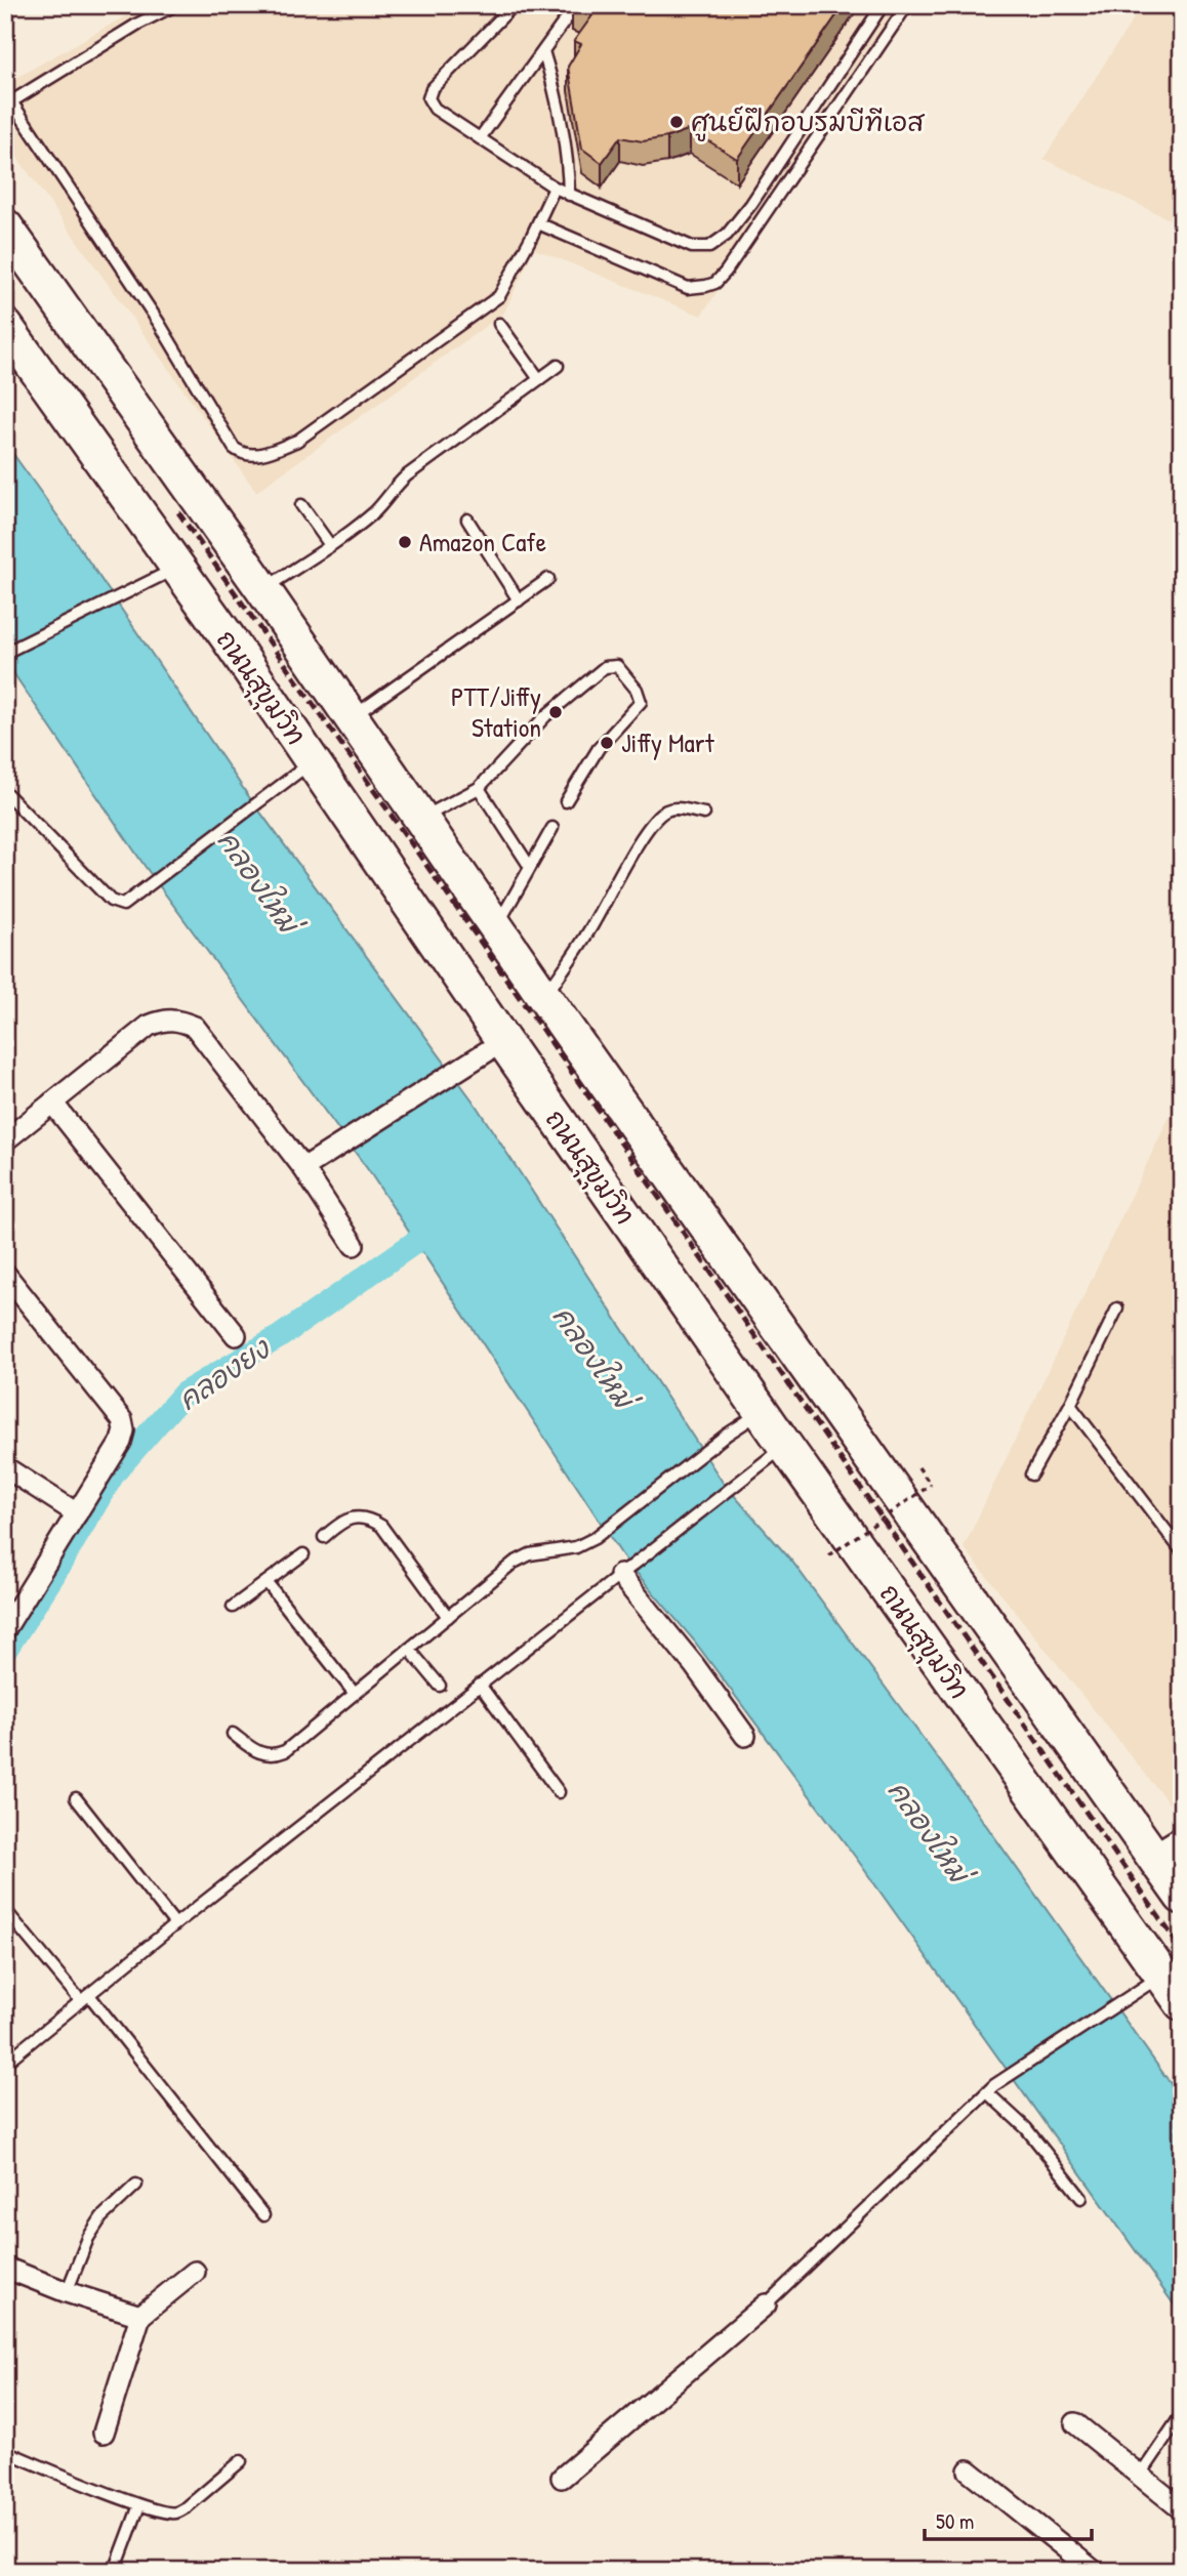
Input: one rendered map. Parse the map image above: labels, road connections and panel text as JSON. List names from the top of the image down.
{
  "streets": {
    "highway": ["ถนนสุขุมวิท"]
  },
  "water": ["คลองใหม่", "คลองยง"],
  "places": [
    "ศูนย์ฝึกอบรมบีทีเอส",
    "Amazon Cafe",
    "PTT/Jiffy Station",
    "Jiffy Mart"
  ],
  "scale_bar": "50 m"
}
